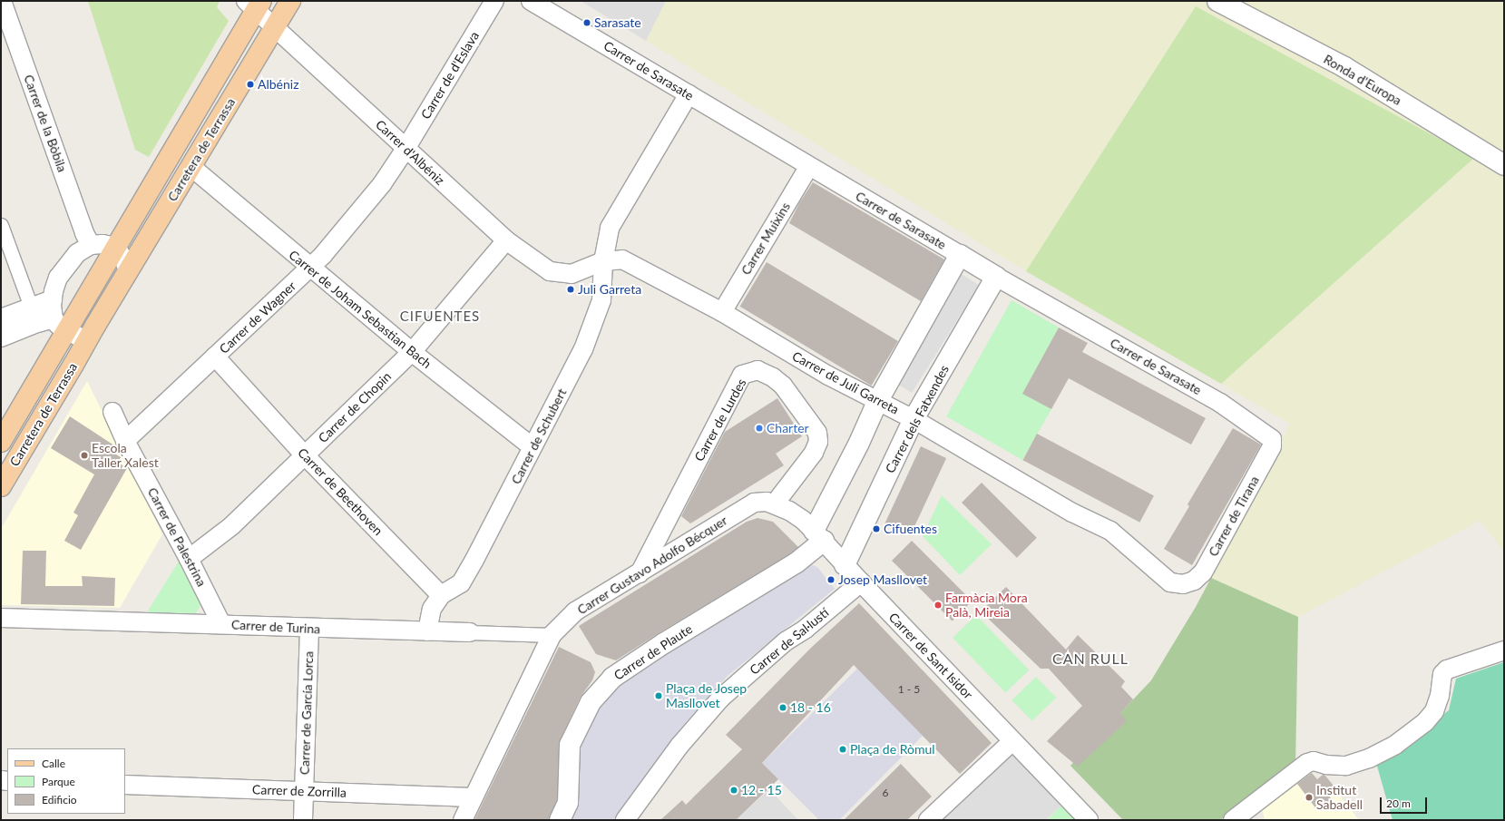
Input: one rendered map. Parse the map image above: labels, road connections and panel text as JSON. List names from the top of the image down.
{
  "streets": {
    "main road": ["Carretera de Terrassa"],
    "street": [
      "Carrer de Sarasate",
      "Carrer de d'Eslava",
      "Ronda d'Europa",
      "Carrer de la Bòbila",
      "Carrer d'Albéniz",
      "Carrer Muixins",
      "Carrer de Joham Sebastian Bach",
      "Carrer de Wagner",
      "Carrer de Juli Garreta",
      "Carrer de Chopin",
      "Carrer dels Fatxendes",
      "Carrer de Lurdes",
      "Carrer de Schubert",
      "Carrer de Beethoven",
      "Carrer de Tirana",
      "Carrer de Palestrina",
      "Carrer Gustavo Adolfo Bécquer",
      "Carrer de Turina",
      "Carrer de Sal·lustí",
      "Carrer de Plaute",
      "Carrer de Sant Isidor",
      "Carrer de García Lorca",
      "Carrer de Zorrilla"
    ]
  },
  "crossings": [
    ["Carrer de Sarasate", "Carrer Muixins"],
    ["Carrer de Sarasate", "Carrer dels Fatxendes"],
    ["Carrer de Sarasate", "Carrer de Schubert"],
    ["Carrer de Sarasate", "Carrer de Tirana"],
    ["Carrer de d'Eslava", "Carrer d'Albéniz"],
    ["Carrer de d'Eslava", "Carrer de Wagner"],
    ["Carretera de Terrassa", "Carrer d'Albéniz"],
    ["Carretera de Terrassa", "Carrer de Joham Sebastian Bach"],
    ["Carrer d'Albéniz", "Carrer de Wagner"],
    ["Carrer d'Albéniz", "Carrer de Juli Garreta"],
    ["Carrer d'Albéniz", "Carrer de Chopin"],
    ["Carrer Muixins", "Carrer de Juli Garreta"],
    ["Carrer de Joham Sebastian Bach", "Carrer de Wagner"],
    ["Carrer de Joham Sebastian Bach", "Carrer de Chopin"],
    ["Carrer de Joham Sebastian Bach", "Carrer de Schubert"],
    ["Carrer de Wagner", "Carrer de Beethoven"],
    ["Carrer de Wagner", "Carrer de Palestrina"],
    ["Carrer de Juli Garreta", "Carrer dels Fatxendes"],
    ["Carrer de Juli Garreta", "Carrer de Schubert"],
    ["Carrer de Juli Garreta", "Carrer de Tirana"],
    ["Carrer de Chopin", "Carrer de Beethoven"],
    ["Carrer de Chopin", "Carrer de Palestrina"],
    ["Carrer dels Fatxendes", "Carrer de Sant Isidor"],
    ["Carrer de Lurdes", "Carrer Gustavo Adolfo Bécquer"],
    ["Carrer de Lurdes", "Carrer de Sant Isidor"],
    ["Carrer de Schubert", "Carrer de Beethoven"],
    ["Carrer de Palestrina", "Carrer de Turina"],
    ["Carrer Gustavo Adolfo Bécquer", "Carrer de Turina"],
    ["Carrer Gustavo Adolfo Bécquer", "Carrer de Sant Isidor"],
    ["Carrer Gustavo Adolfo Bécquer", "Carrer de Zorrilla"],
    ["Carrer de Turina", "Carrer de García Lorca"],
    ["Carrer de Sal·lustí", "Carrer de Sant Isidor"],
    ["Carrer de Plaute", "Carrer de Sant Isidor"],
    ["Carrer de García Lorca", "Carrer de Zorrilla"]
  ],
  "districts": ["CIFUENTES", "CAN RULL"],
  "places": [
    "Sarasate",
    "Albéniz",
    "Juli Garreta",
    "Charter",
    "Escola Taller Xalest",
    "Cifuentes",
    "Josep Masllovet",
    "Farmàcia Mora Palà, Mireia",
    "Plaça de Josep Masllovet",
    "18 - 16",
    "Plaça de Ròmul",
    "12 - 15",
    "Institut Sabadell"
  ],
  "house_numbers": ["1 - 5", "6"],
  "legend": ["Calle", "Parque", "Edificio"],
  "scale_bar": "20 m"
}
